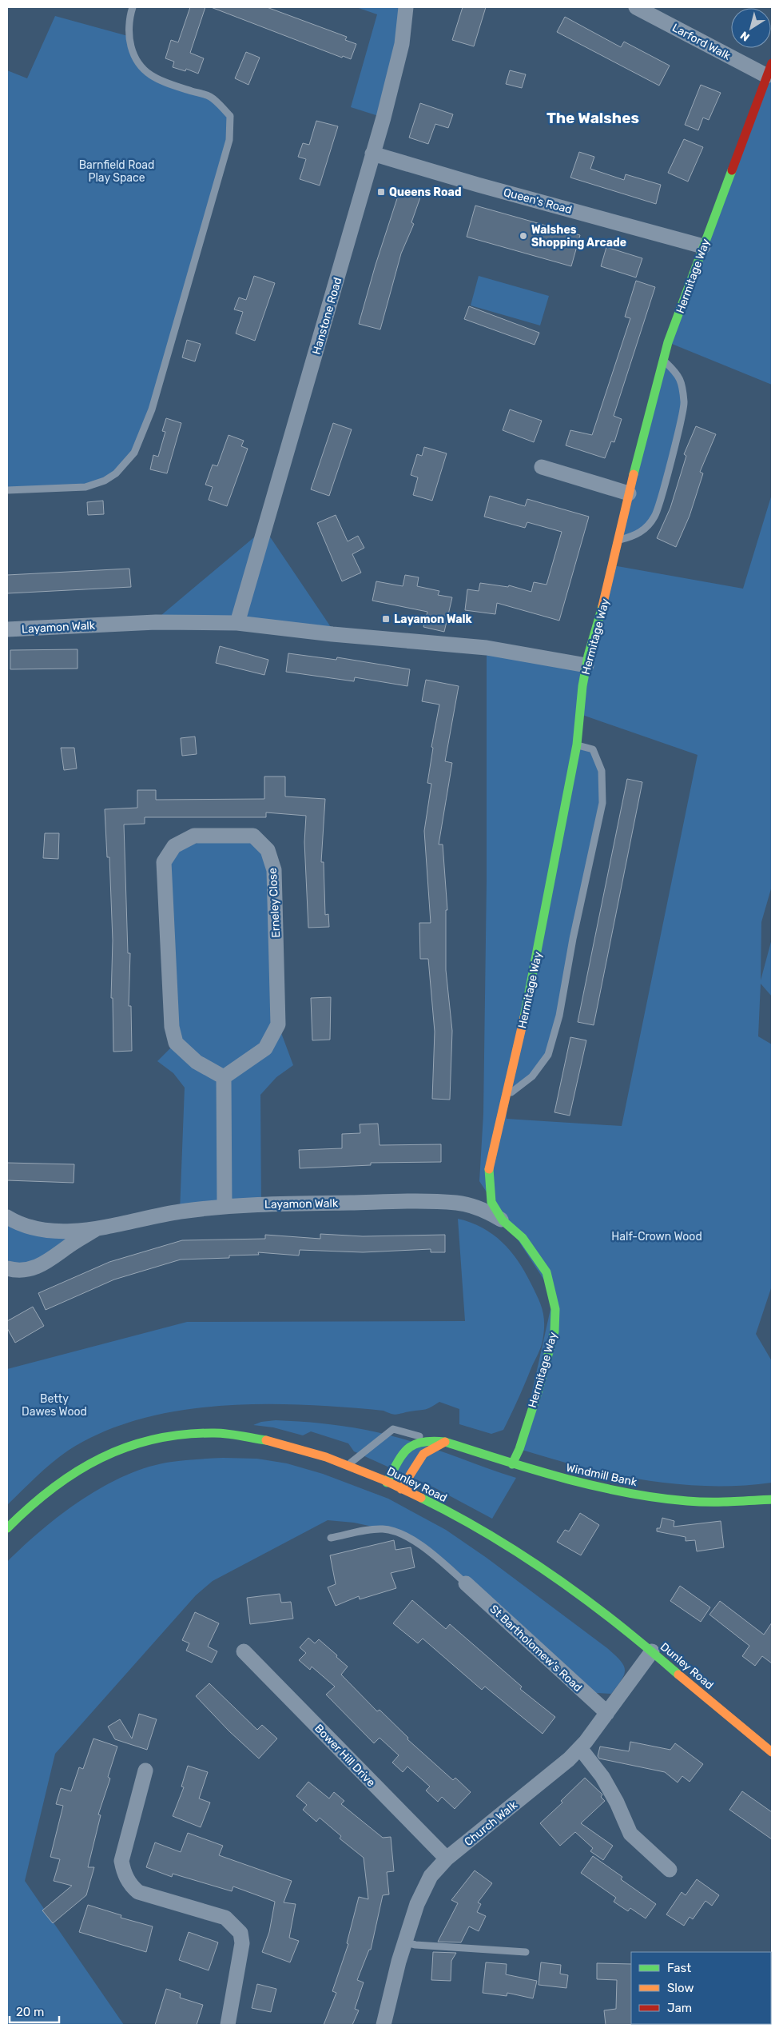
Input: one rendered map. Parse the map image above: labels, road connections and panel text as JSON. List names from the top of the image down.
{
  "streets": {
    "street": [
      "Larford Walk",
      "Queen's Road",
      "Hermitage Way",
      "Hanstone Road",
      "Layamon Walk",
      "Erneley Close",
      "Windmill Bank",
      "Dunley Road",
      "St Bartholomew's Road",
      "Bower Hill Drive",
      "Church Walk"
    ]
  },
  "crossings": [
    ["Larford Walk", "Hermitage Way"],
    ["Queen's Road", "Hermitage Way"],
    ["Queen's Road", "Hanstone Road"],
    ["Hermitage Way", "Layamon Walk"],
    ["Hermitage Way", "Windmill Bank"],
    ["Hanstone Road", "Layamon Walk"],
    ["Dunley Road", "Church Walk"],
    ["St Bartholomew's Road", "Church Walk"],
    ["Bower Hill Drive", "Church Walk"]
  ],
  "districts": ["The Walshes"],
  "parks": ["Barnfield Road Play Space", "Half-Crown Wood", "Betty Dawes Wood"],
  "places": {
    "transit": ["Queens Road", "Layamon Walk"],
    "other": ["Walshes Shopping Arcade"]
  },
  "legend": ["Fast", "Slow", "Jam"],
  "scale_bar": "20 m",
  "north": "bottom left"
}
